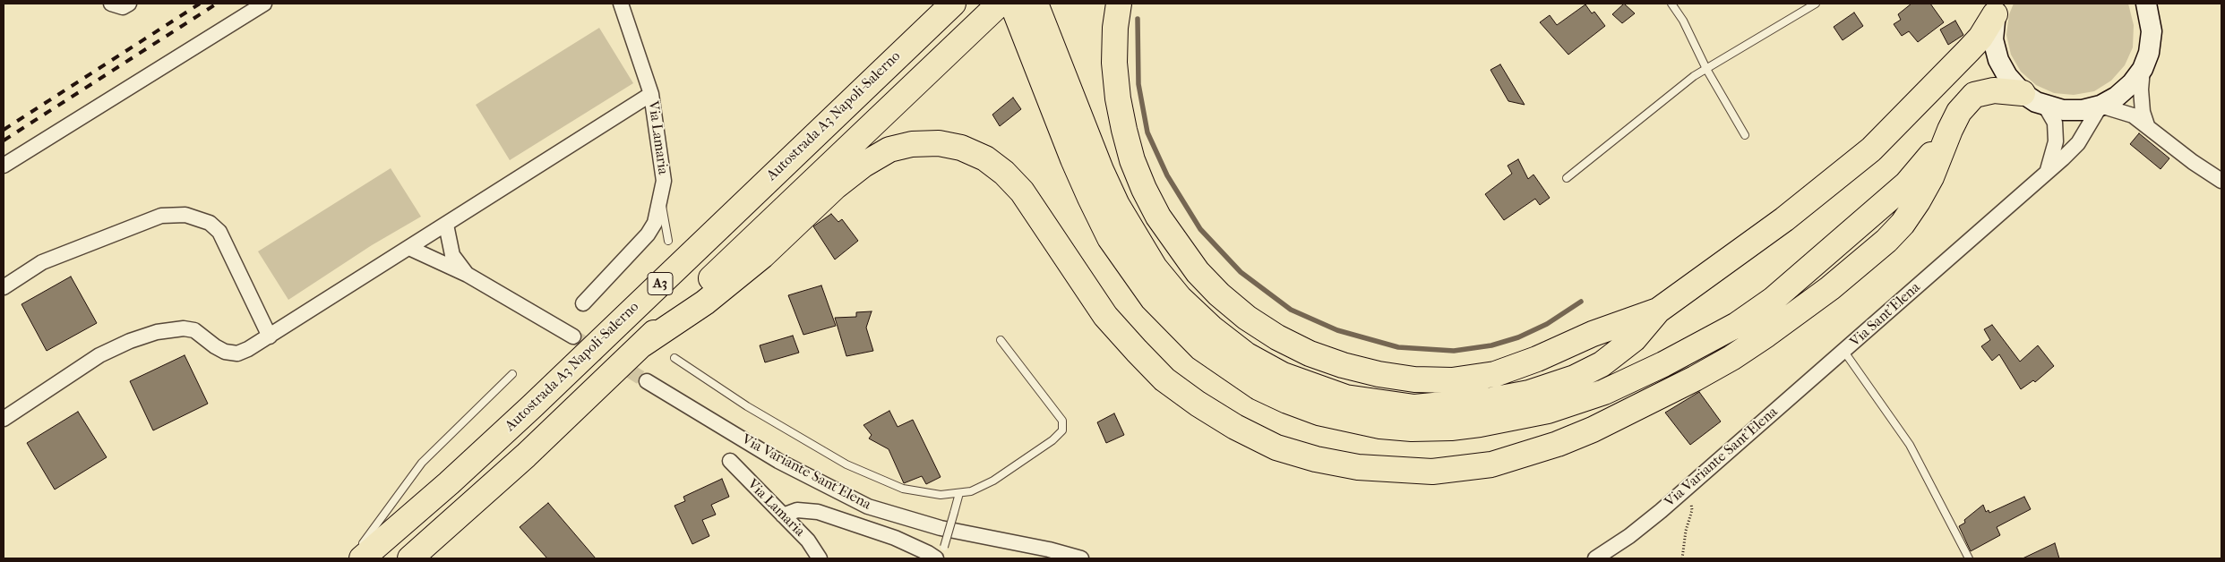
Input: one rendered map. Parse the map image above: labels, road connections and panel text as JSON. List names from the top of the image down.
{
  "streets": {
    "highway": ["Autostrada A3 Napoli-Salerno", "A3"],
    "street": ["Via Lamaria", "Via Sant'Elena", "Via Variante Sant'Elena"]
  },
  "crossings": [
    ["Via Sant'Elena", "Via Variante Sant'Elena"]
  ]
}
